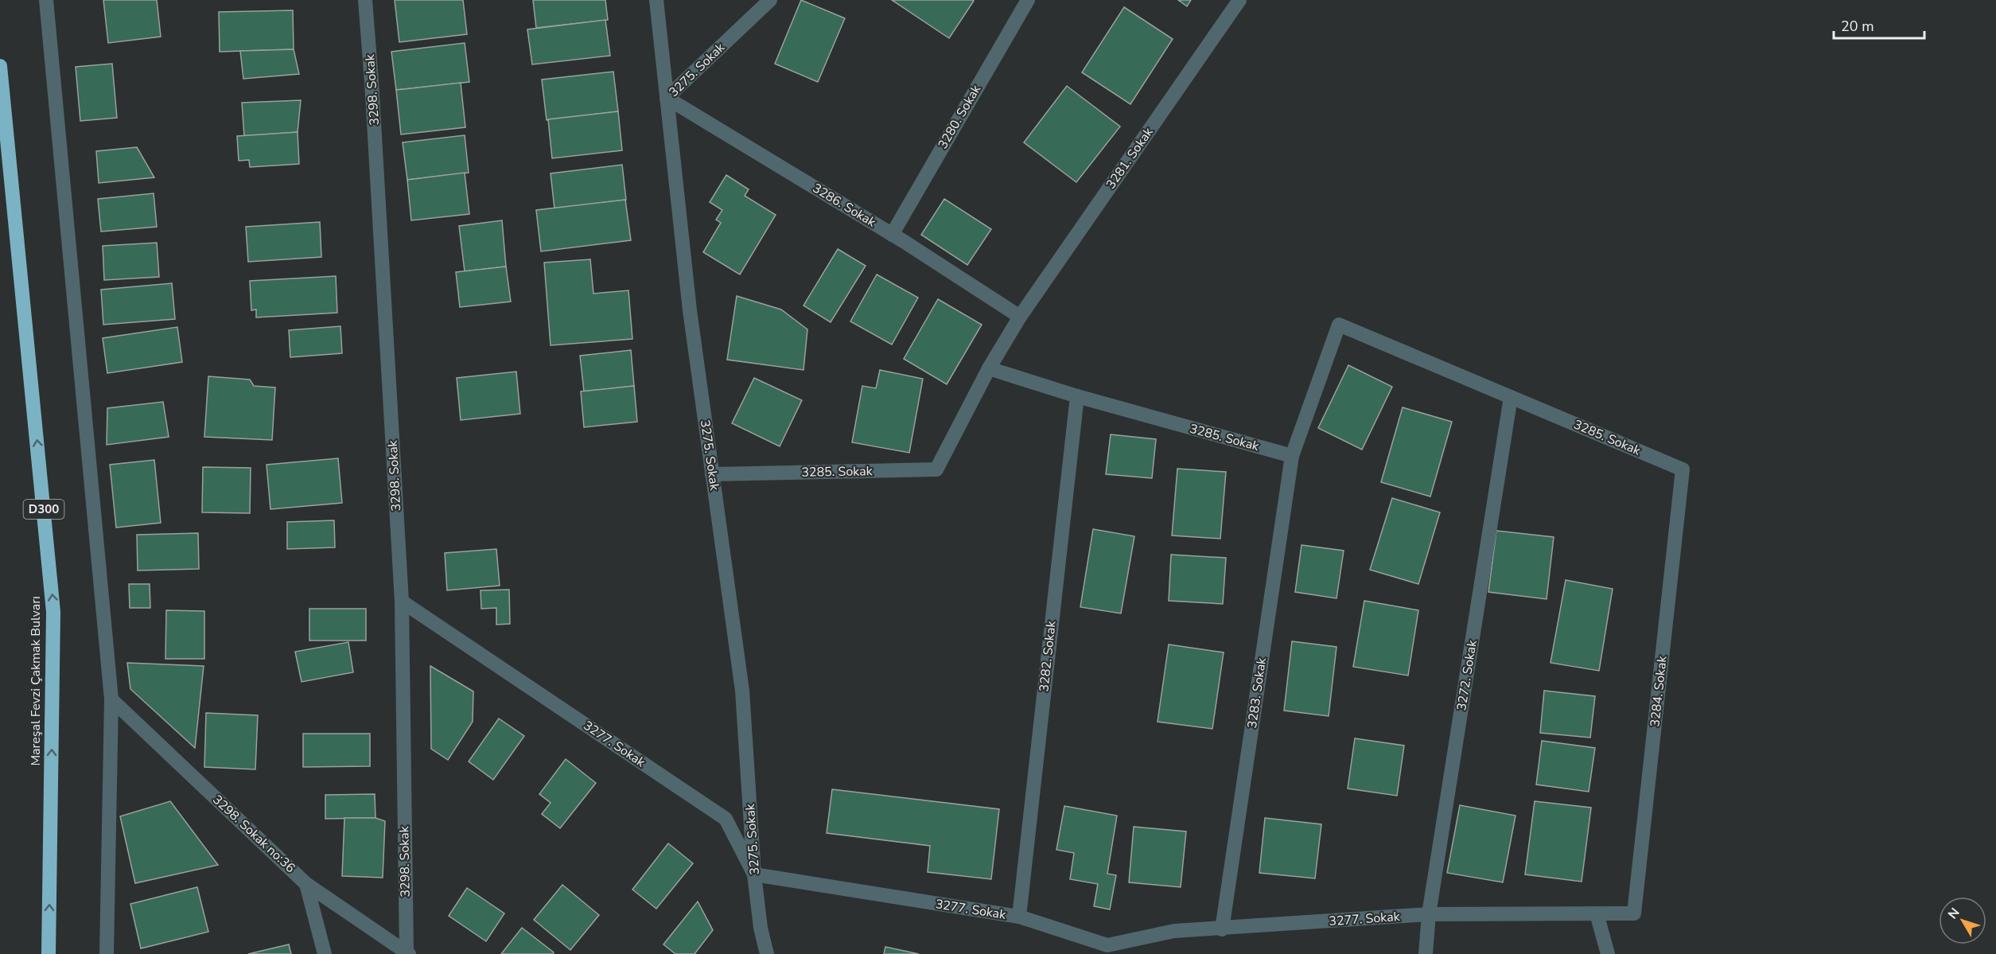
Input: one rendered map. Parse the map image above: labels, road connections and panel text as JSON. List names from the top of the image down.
{
  "streets": {
    "highway": ["D300", "Mareşal Fevzi Çakmak Bulvarı"],
    "street": [
      "3275. Sokak",
      "3298. Sokak",
      "3280. Sokak",
      "3281. Sokak",
      "3286. Sokak",
      "3285. Sokak",
      "3282. Sokak",
      "3272. Sokak",
      "3284. Sokak",
      "3283. Sokak",
      "3277. Sokak",
      "3298. Sokak no:36"
    ]
  },
  "crossings": [
    ["3275. Sokak", "3286. Sokak"],
    ["3275. Sokak", "3285. Sokak"],
    ["3275. Sokak", "3277. Sokak"],
    ["3298. Sokak", "3277. Sokak"],
    ["3298. Sokak", "3298. Sokak no:36"],
    ["3280. Sokak", "3286. Sokak"],
    ["3281. Sokak", "3286. Sokak"],
    ["3281. Sokak", "3285. Sokak"],
    ["3285. Sokak", "3282. Sokak"],
    ["3285. Sokak", "3272. Sokak"],
    ["3285. Sokak", "3284. Sokak"],
    ["3285. Sokak", "3283. Sokak"],
    ["3282. Sokak", "3277. Sokak"],
    ["3272. Sokak", "3277. Sokak"],
    ["3284. Sokak", "3277. Sokak"],
    ["3283. Sokak", "3277. Sokak"]
  ],
  "one_way": ["Mareşal Fevzi Çakmak Bulvarı"],
  "scale_bar": "20 m",
  "north": "top left"
}
